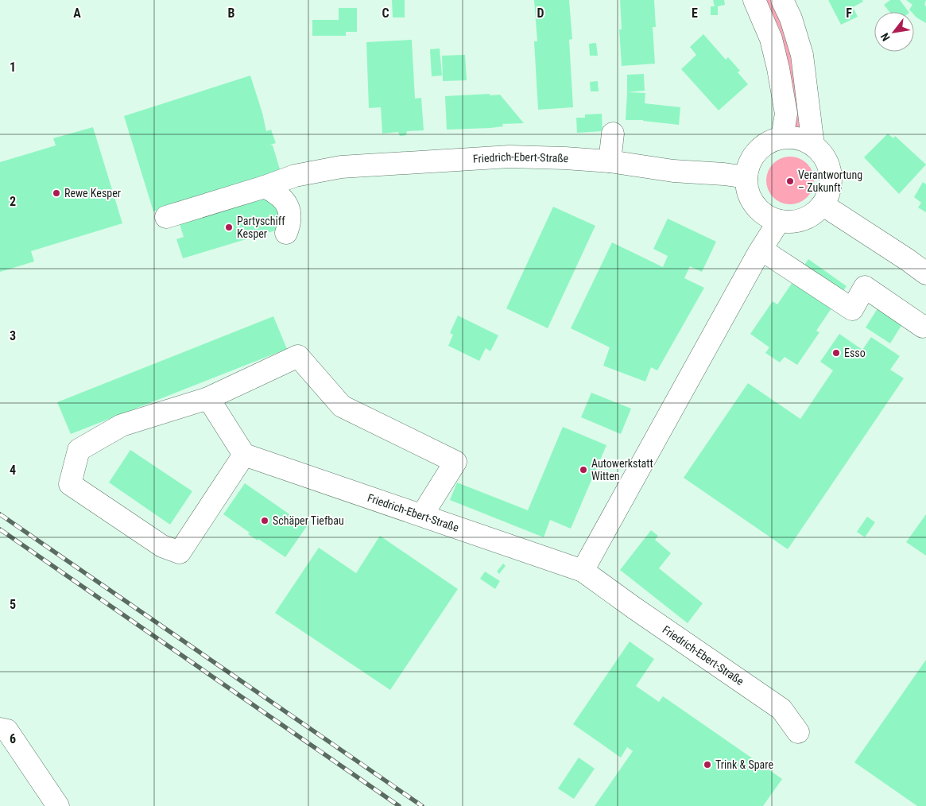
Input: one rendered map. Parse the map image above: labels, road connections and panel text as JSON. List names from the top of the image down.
{
  "streets": {
    "street": ["Friedrich-Ebert-Straße"]
  },
  "places": [
    "Verantwortung – Zukunft",
    "Rewe Kesper",
    "Partyschiff Kesper",
    "Esso",
    "Autowerkstatt Witten",
    "Schäper Tiefbau",
    "Trink & Spare"
  ],
  "north": "bottom left",
  "grid": {
    "columns": [
      "A",
      "B",
      "C",
      "D",
      "E",
      "F"
    ],
    "rows": [
      "1",
      "2",
      "3",
      "4",
      "5",
      "6"
    ]
  }
}
